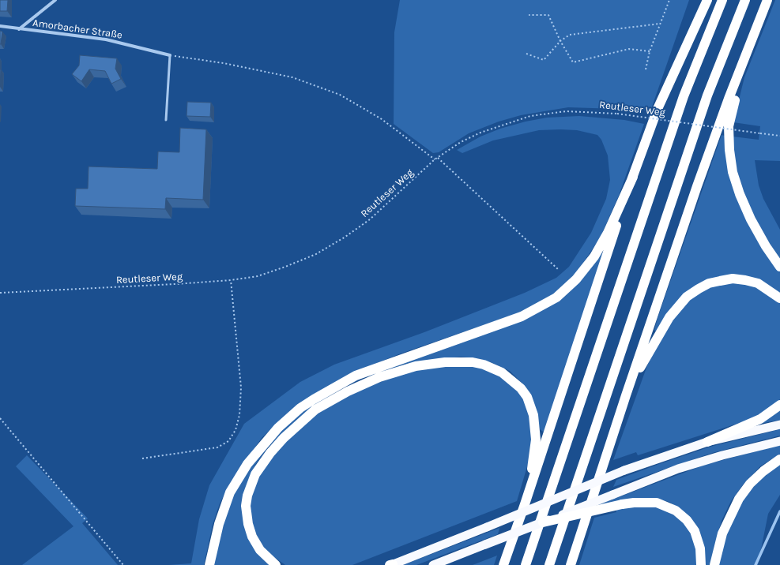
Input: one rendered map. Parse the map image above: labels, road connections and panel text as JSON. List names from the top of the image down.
{
  "streets": {
    "street": ["Amorbacher Straße"],
    "path": ["Reutleser Weg"]
  }
}
